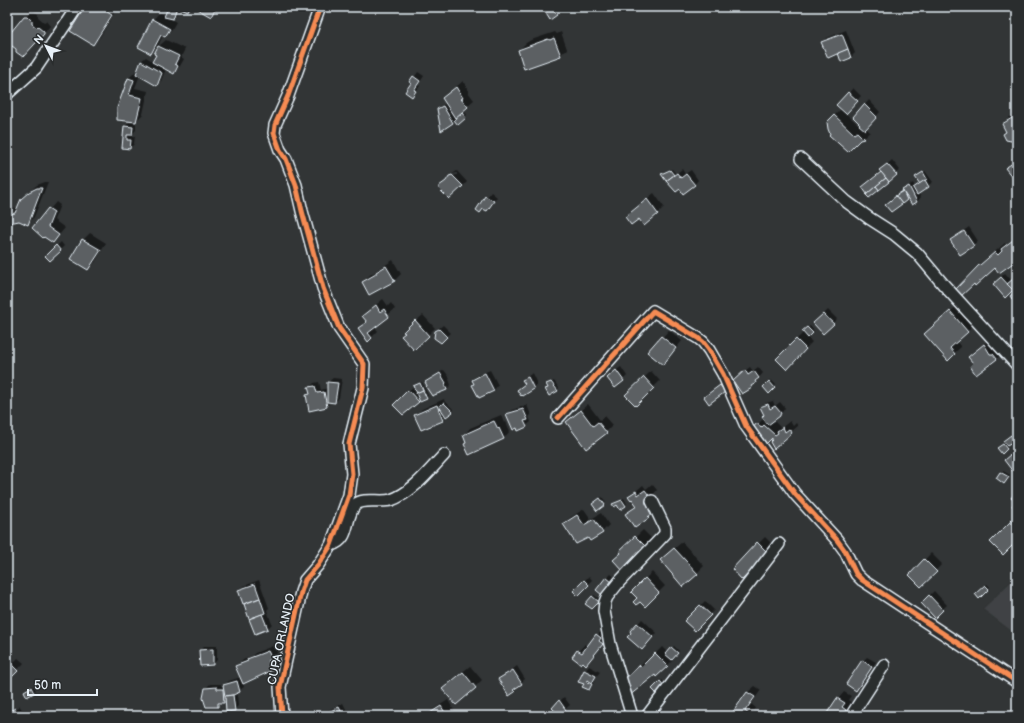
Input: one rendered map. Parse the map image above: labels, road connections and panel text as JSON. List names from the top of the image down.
{
  "streets": {
    "street": ["CUPA ORLANDO"]
  },
  "scale_bar": "50 m",
  "north": "top left"
}
